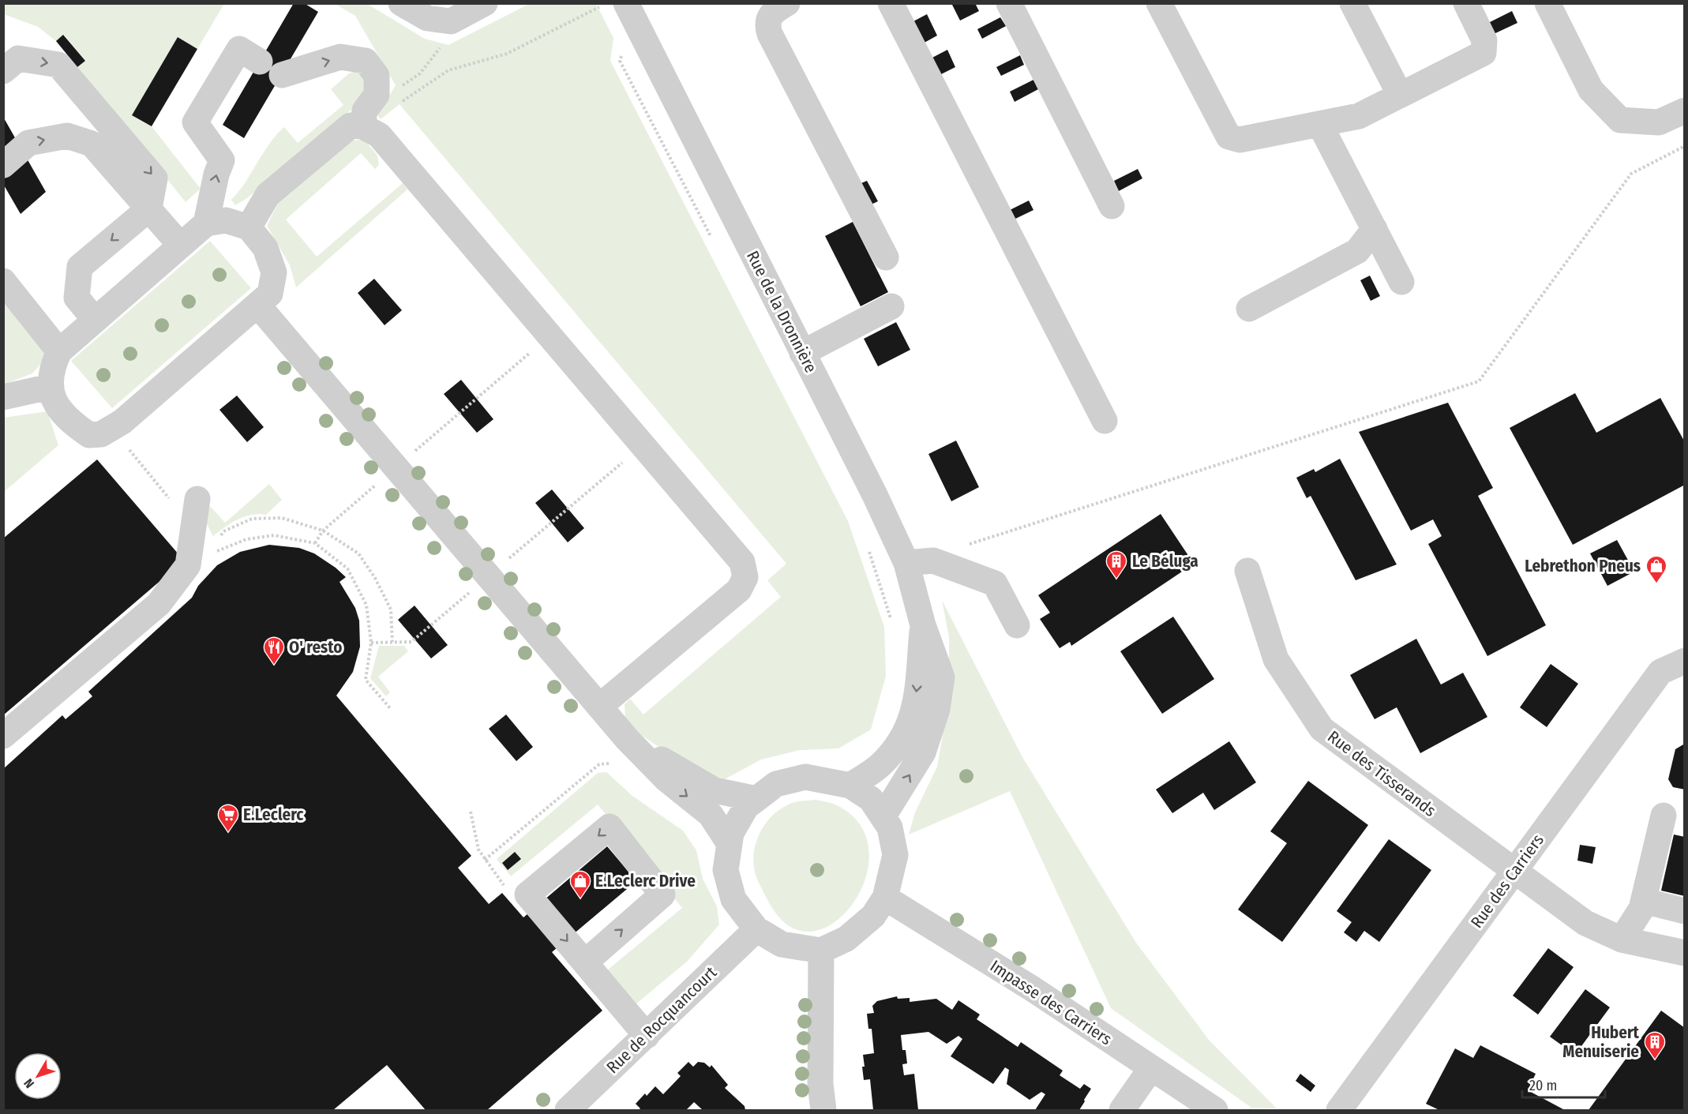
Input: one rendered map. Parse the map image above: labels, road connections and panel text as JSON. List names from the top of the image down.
{
  "streets": {
    "street": [
      "Rue de la Dronnière",
      "Rue des Tisserands",
      "Rue des Carriers",
      "Impasse des Carriers",
      "Rue de Rocquancourt"
    ]
  },
  "crossings": [
    ["Rue des Tisserands", "Rue des Carriers"]
  ],
  "places": {
    "building": ["Le Béluga", "Hubert Menuiserie"],
    "shop": ["Lebrethon Pneus", "E.Leclerc Drive"],
    "restaurant": ["O' resto"],
    "supermarket": ["E.Leclerc"]
  },
  "scale_bar": "20 m",
  "north": "bottom left"
}
